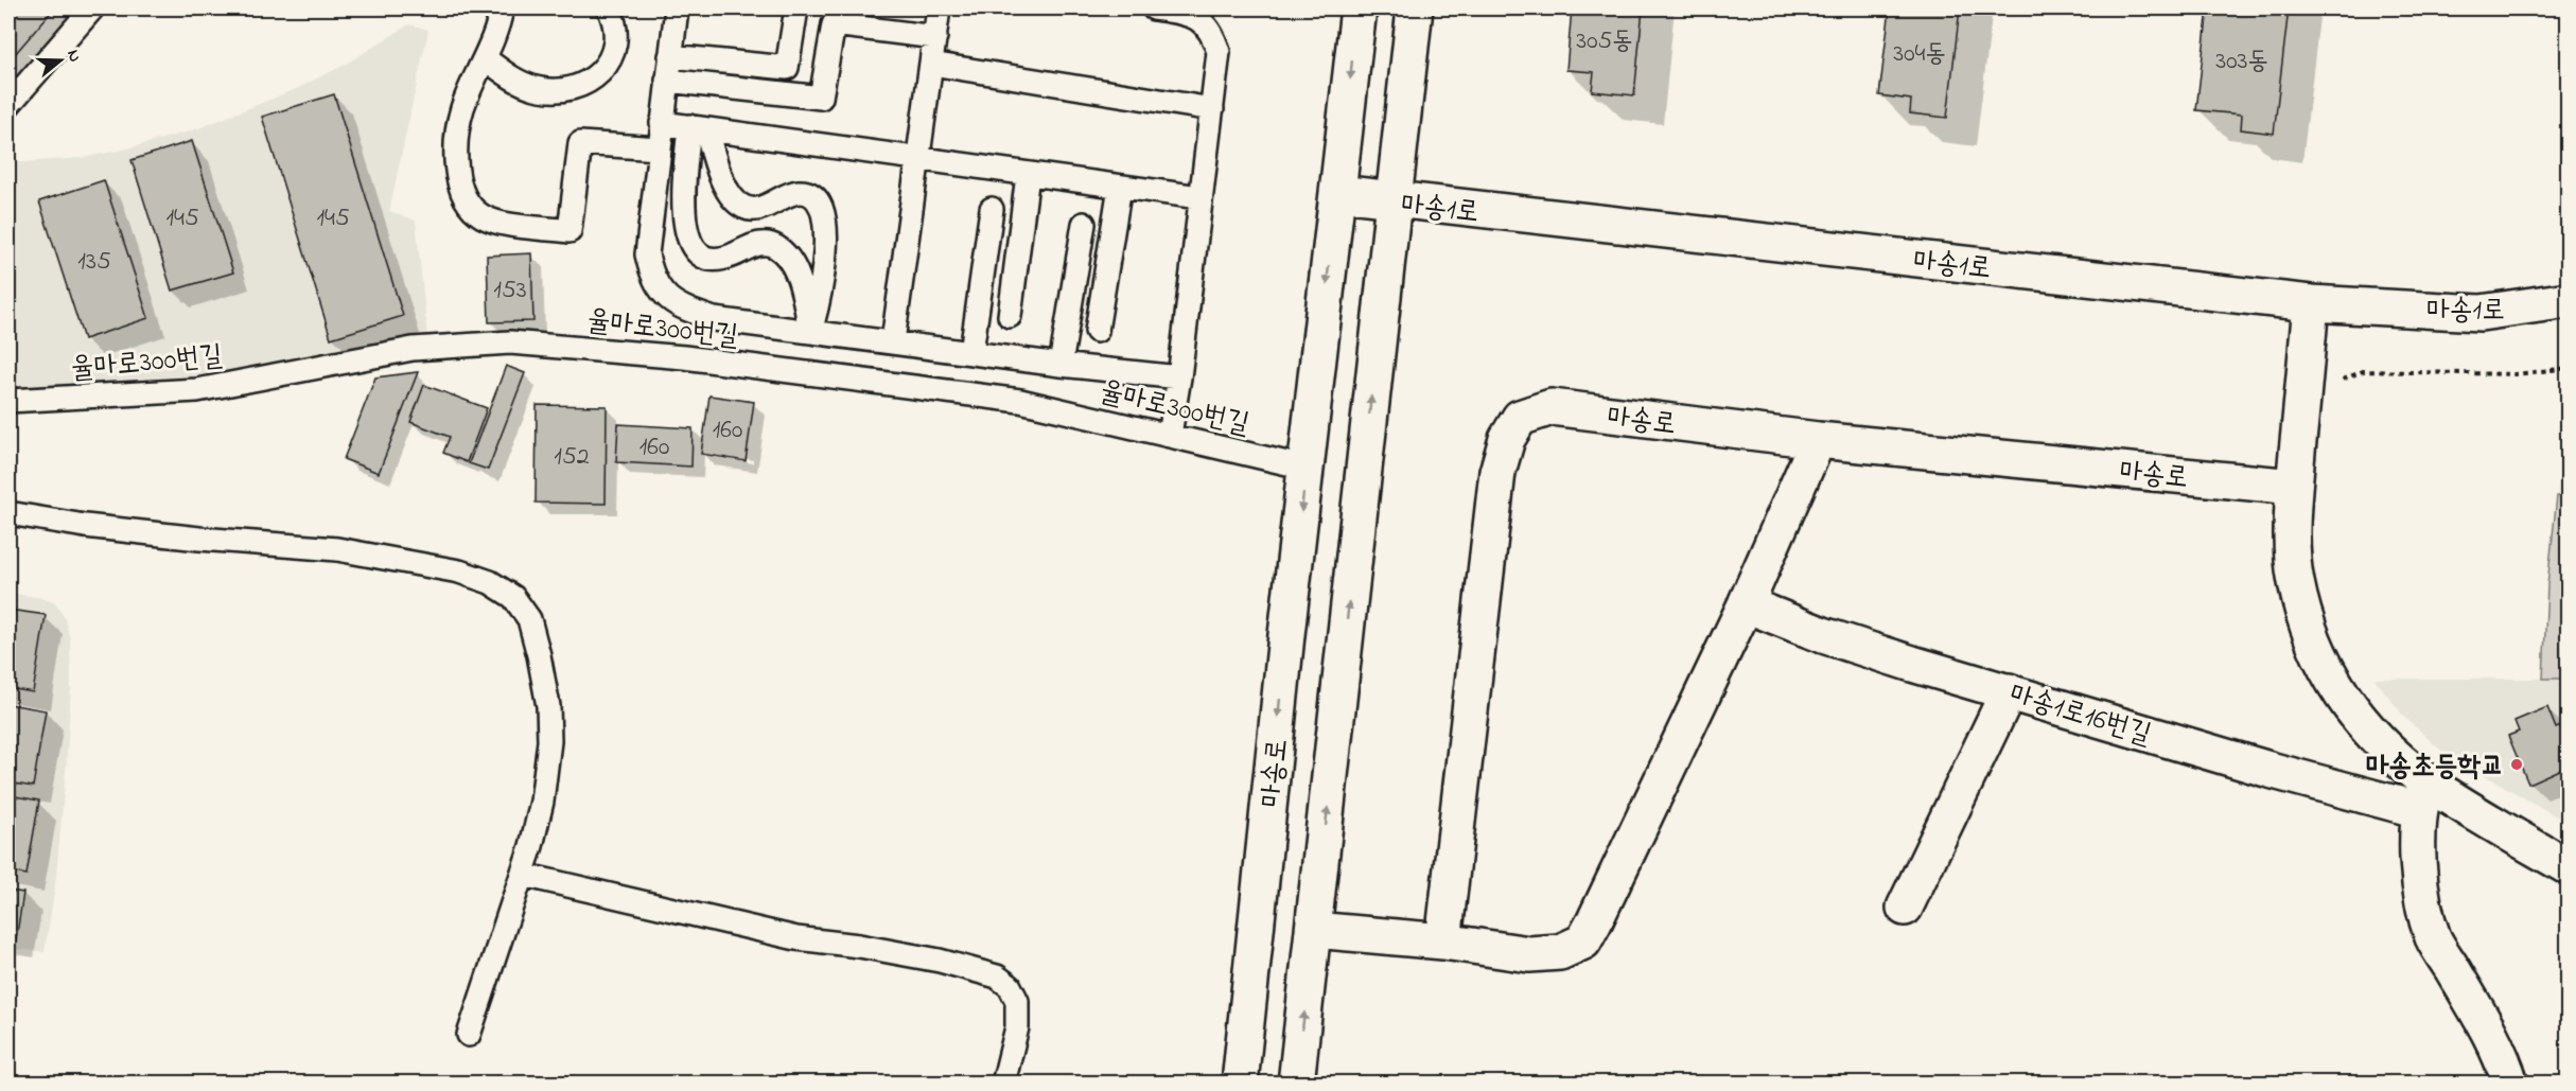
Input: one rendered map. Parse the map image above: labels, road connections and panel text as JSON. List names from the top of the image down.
{
  "streets": {
    "street": ["마송1로", "마송로", "마송1로16번길"],
    "lane": ["율마로300번길"]
  },
  "crossings": [
    ["마송1로", "마송로"],
    ["마송1로", "마송1로16번길"],
    ["율마로300번길", "마송로"],
    ["마송로", "마송1로16번길"]
  ],
  "places": ["마송초등학교"],
  "house_numbers": [
    "305동",
    "304동",
    "303동",
    "145",
    "145",
    "135",
    "153",
    "160",
    "160",
    "152"
  ],
  "north": "right"
}
